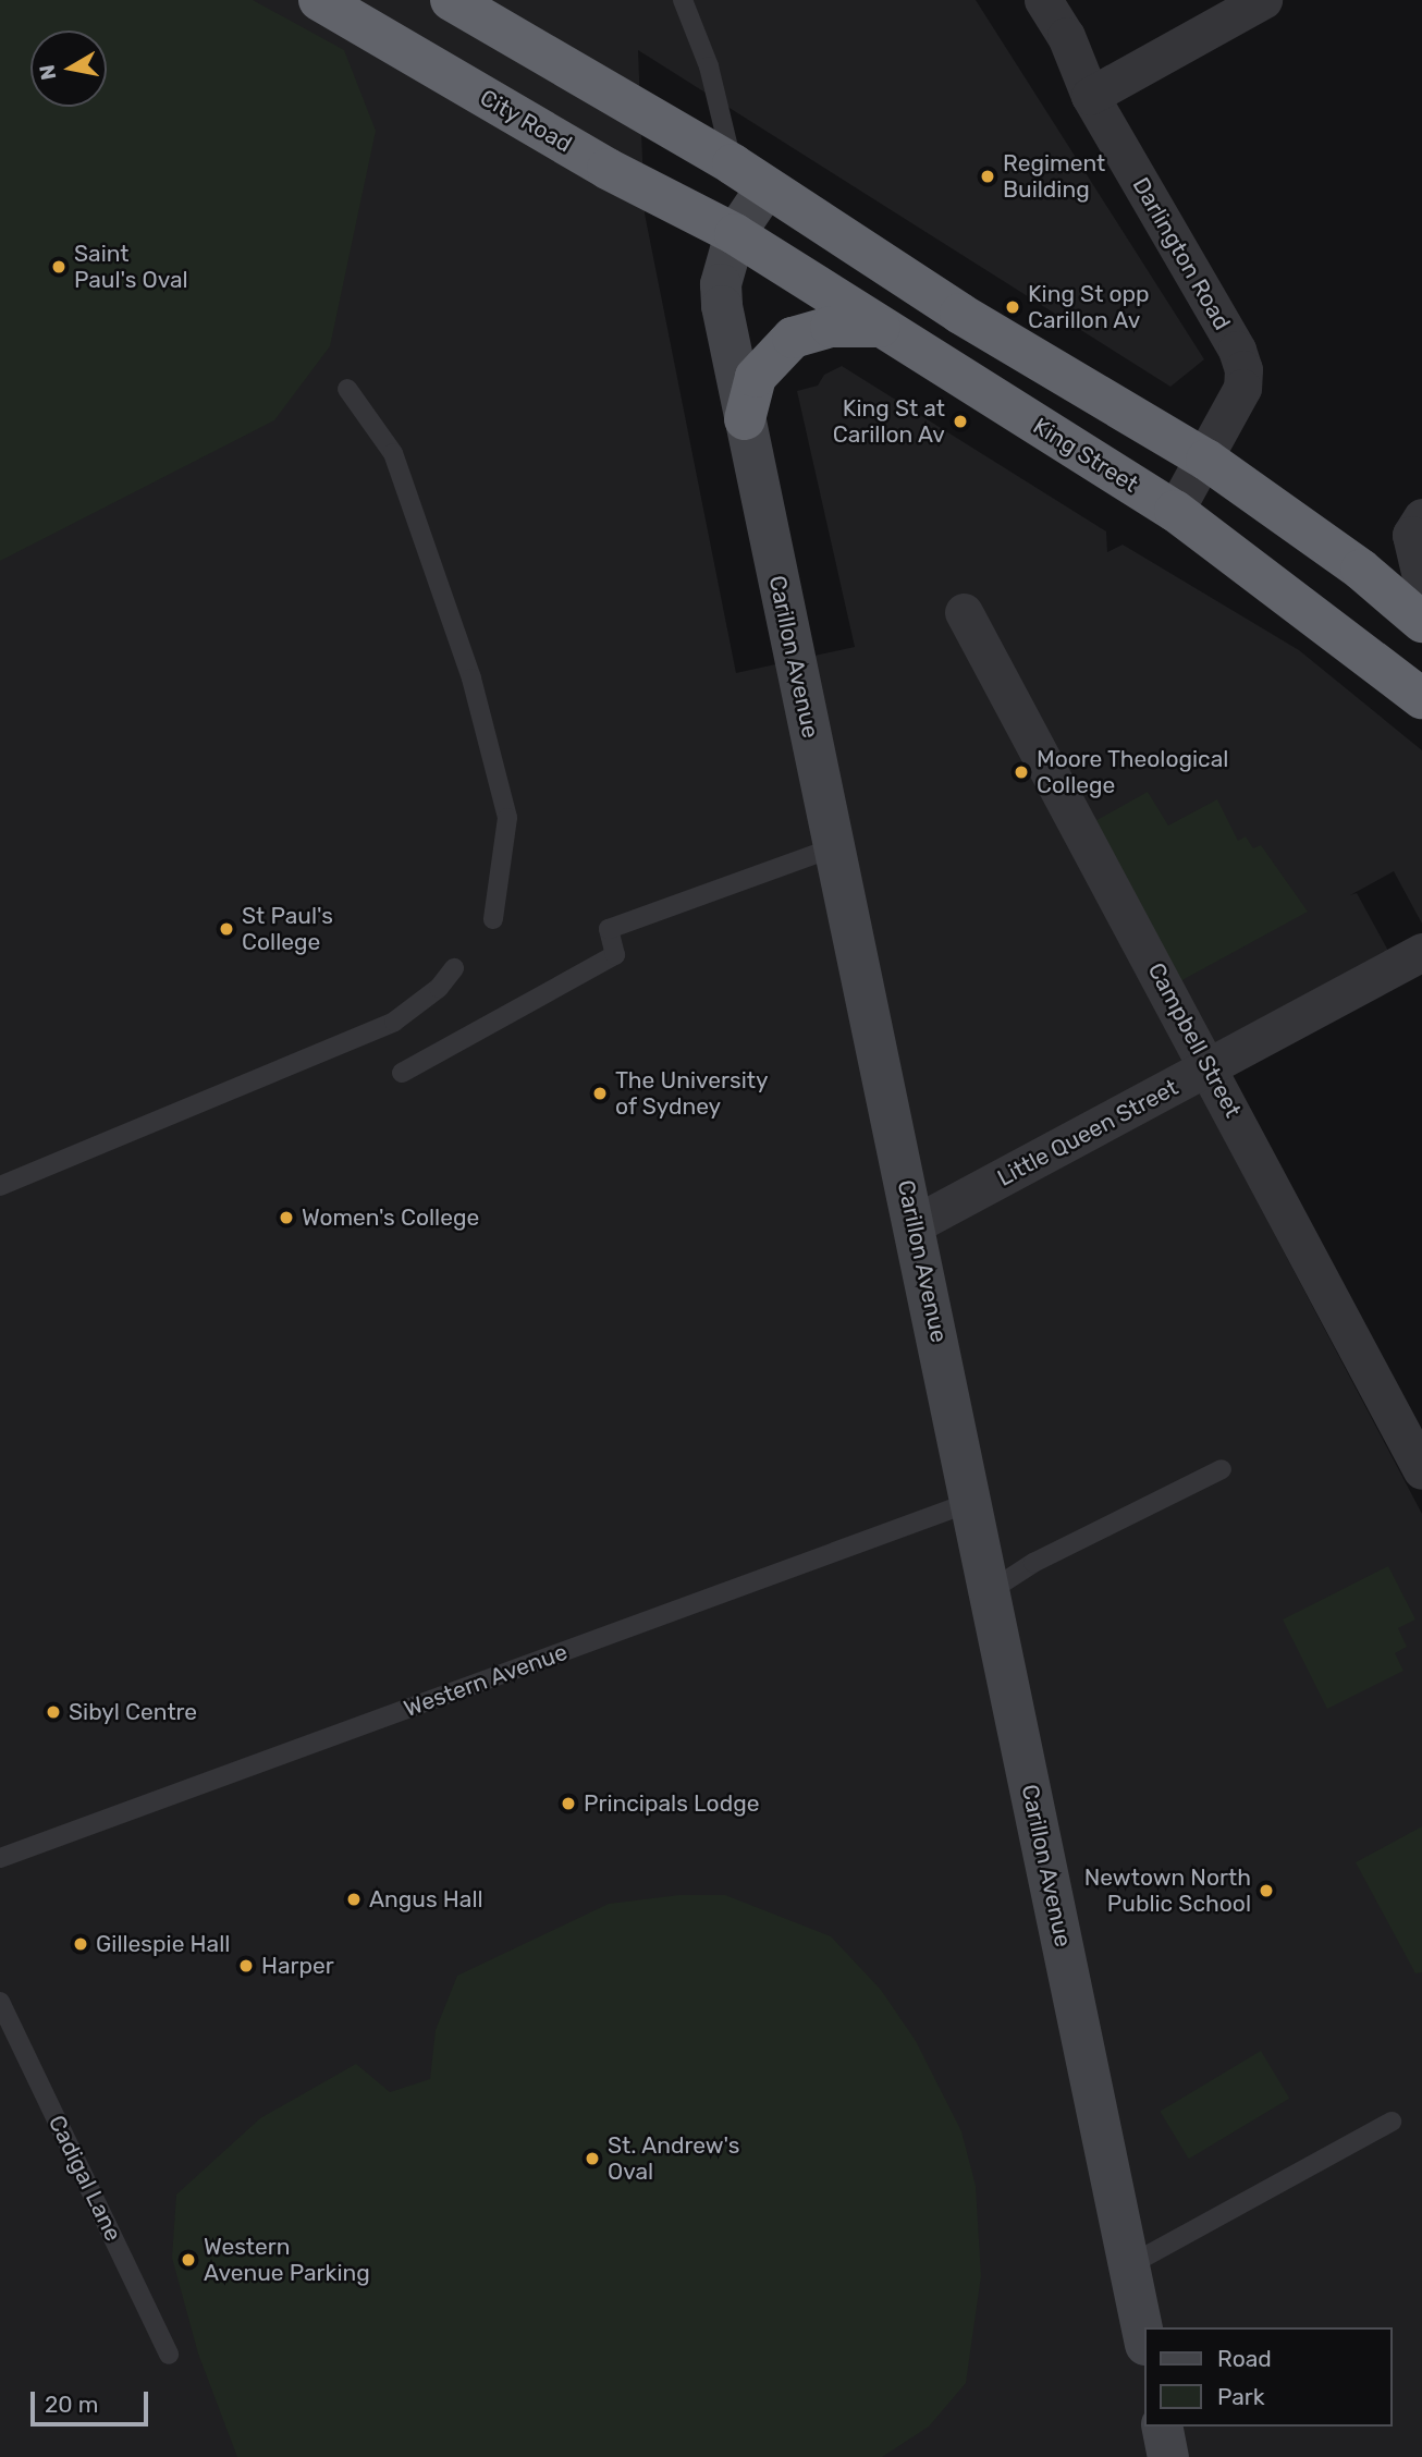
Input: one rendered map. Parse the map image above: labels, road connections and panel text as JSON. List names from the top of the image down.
{
  "streets": {
    "highway": ["City Road", "King Street"],
    "main road": ["Carillon Avenue"],
    "street": ["Darlington Road", "Campbell Street", "Little Queen Street"],
    "lane": ["Western Avenue", "Cadigal Lane"]
  },
  "crossings": [
    ["City Road", "King Street"],
    ["City Road", "Carillon Avenue"],
    ["Darlington Road", "King Street"],
    ["King Street", "Carillon Avenue"],
    ["Carillon Avenue", "Little Queen Street"],
    ["Carillon Avenue", "Western Avenue"],
    ["Campbell Street", "Little Queen Street"]
  ],
  "places": [
    "Regiment Building",
    "Saint Paul's Oval",
    "King St opp Carillon Av",
    "King St at Carillon Av",
    "Moore Theological College",
    "St Paul's College",
    "The University of Sydney",
    "Women's College",
    "Sibyl Centre",
    "Principals Lodge",
    "Newtown North Public School",
    "Angus Hall",
    "Gillespie Hall",
    "Harper",
    "St. Andrew's Oval",
    "Western Avenue Parking"
  ],
  "legend": ["Road", "Park"],
  "scale_bar": "20 m",
  "north": "left"
}
